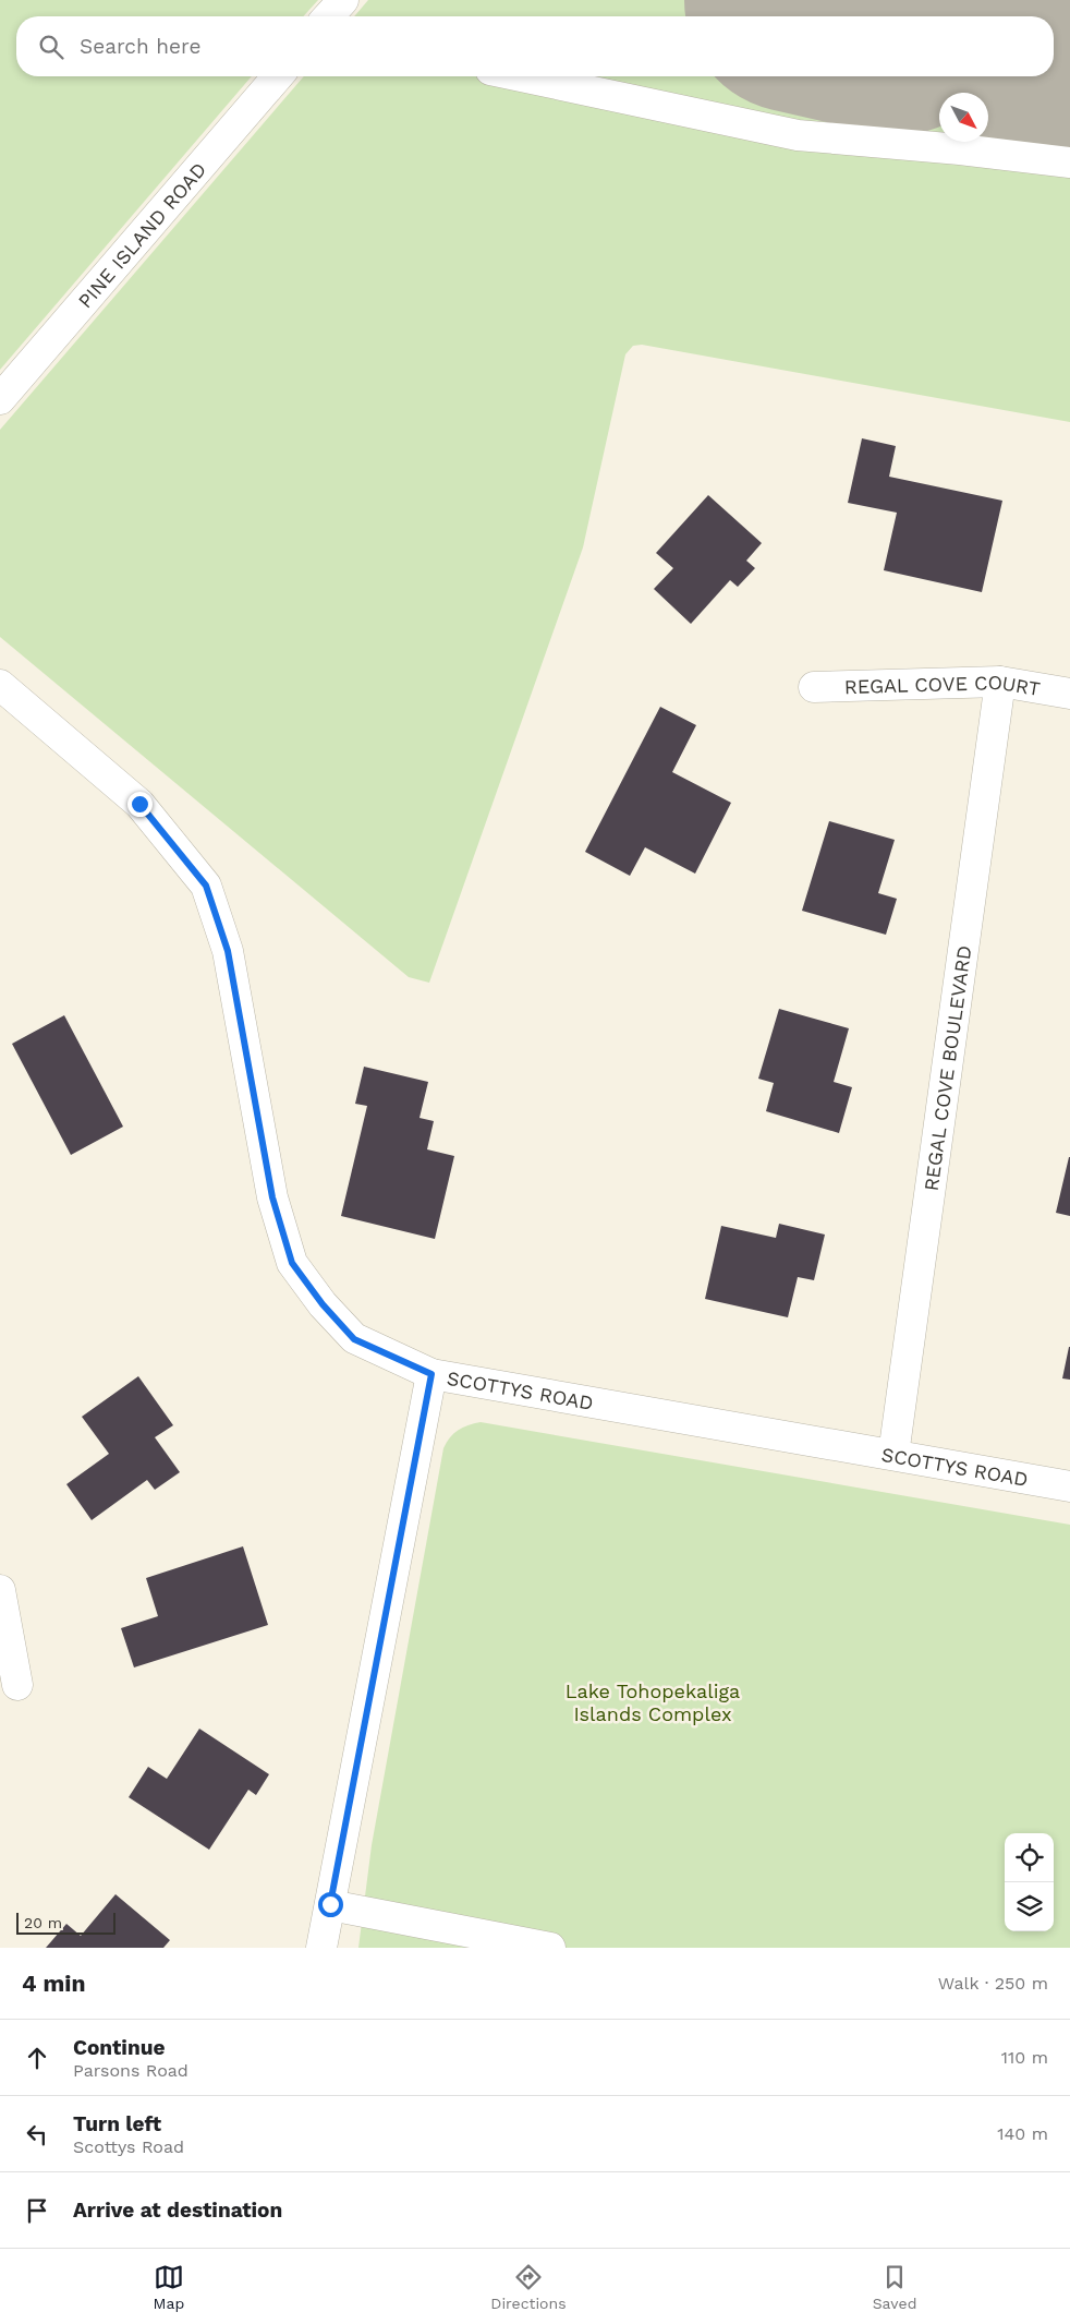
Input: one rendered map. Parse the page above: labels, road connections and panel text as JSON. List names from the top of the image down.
{
  "streets": {
    "street": [
      "PINE ISLAND ROAD",
      "REGAL COVE COURT",
      "REGAL COVE BOULEVARD",
      "SCOTTYS ROAD"
    ]
  },
  "crossings": [
    ["REGAL COVE COURT", "REGAL COVE BOULEVARD"],
    ["REGAL COVE BOULEVARD", "SCOTTYS ROAD"]
  ],
  "parks": ["Lake Tohopekaliga Islands Complex"],
  "scale_bar": "20 m",
  "north": "bottom right",
  "page": {
    "search": "Search here",
    "scale": "20 m",
    "heading": ["4 min", "Walk · 250 m"],
    "list": [
      ["Continue", "Parsons Road", "110 m"],
      ["Turn left", "Scottys Road", "140 m"],
      "Arrive at destination"
    ],
    "nav": ["Map", "Directions", "Saved"]
  }
}
